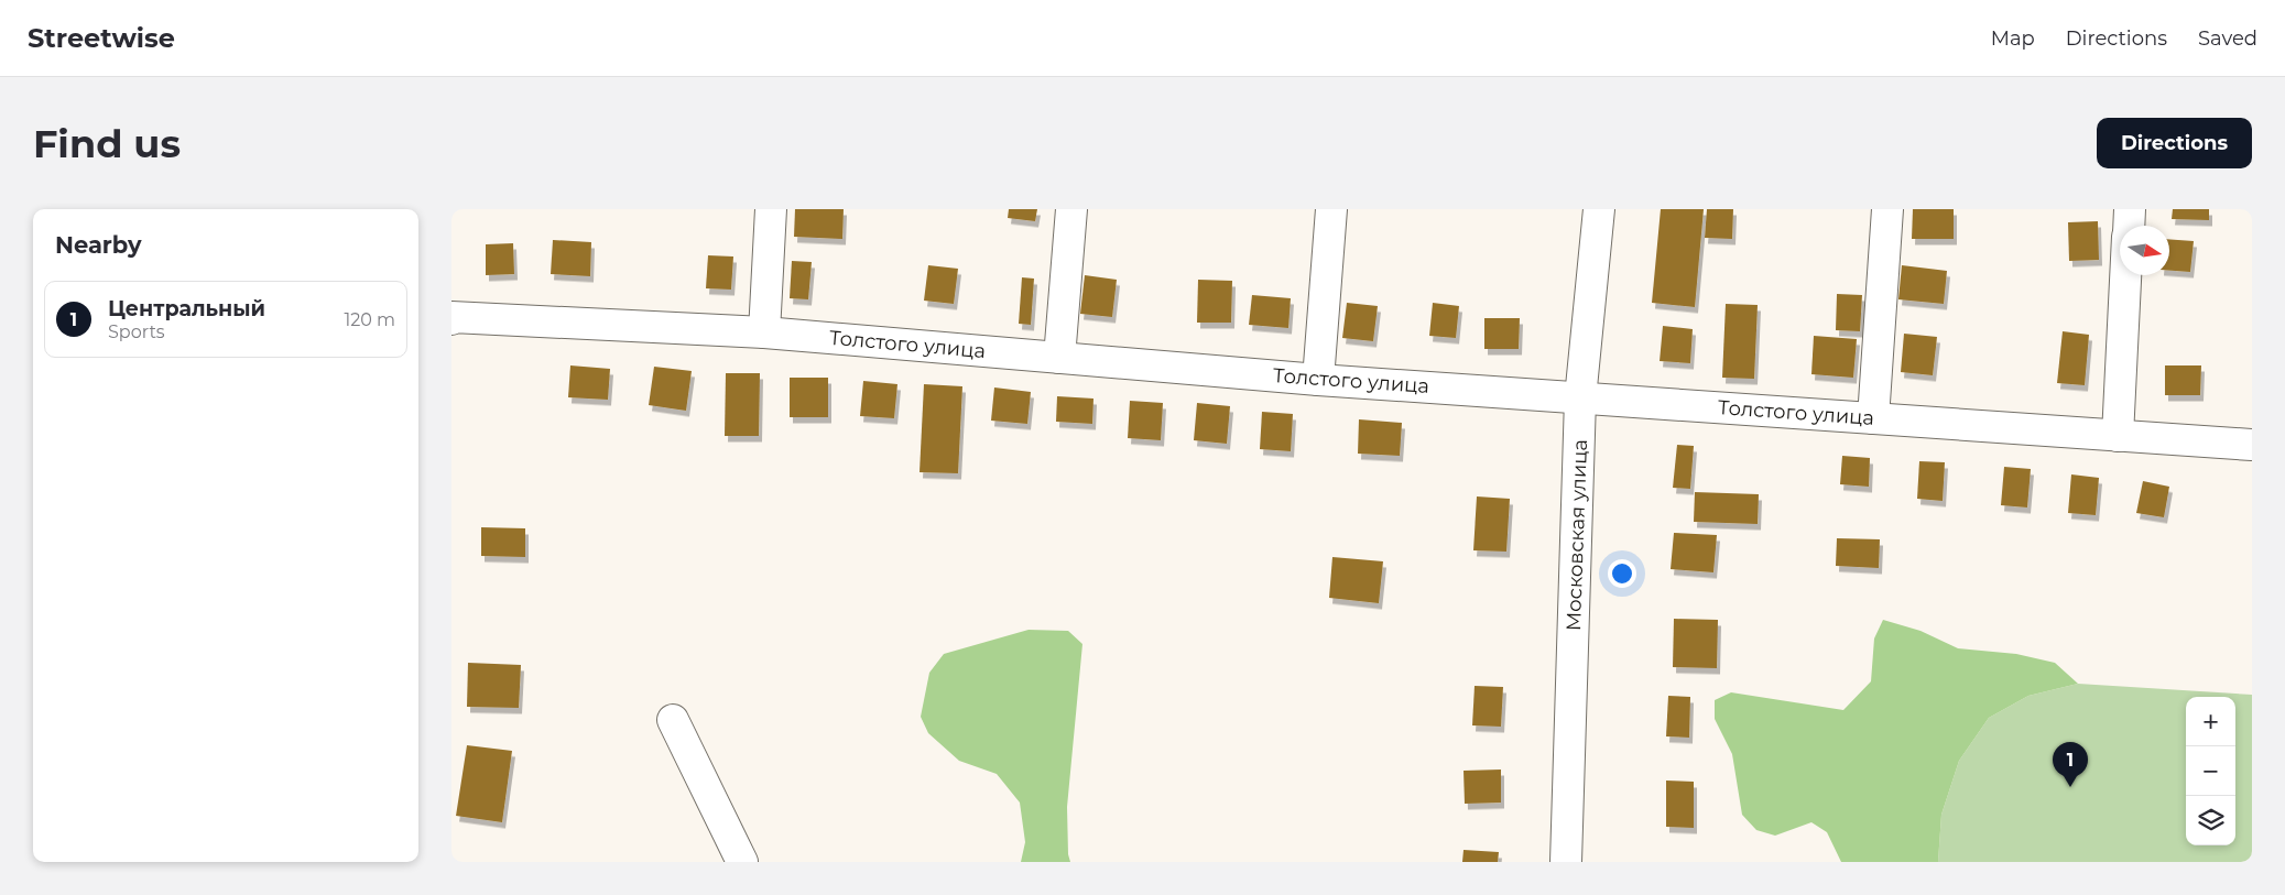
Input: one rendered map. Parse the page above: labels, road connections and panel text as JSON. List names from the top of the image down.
{
  "streets": {
    "street": ["Толстого улица", "Московская улица"]
  },
  "crossings": [
    ["Толстого улица", "Московская улица"]
  ],
  "north": "right",
  "page": {
    "header": "Streetwise",
    "nav": ["Map", "Directions", "Saved"],
    "buttons": "Directions",
    "title": "Find us",
    "heading": "Nearby",
    "list": [
      {
        "mark": "1",
        "name": "Центральный",
        "note": "Sports",
        "value": "120 m"
      }
    ],
    "map_buttons": ["+", "−"],
    "pins": "1"
  }
}
